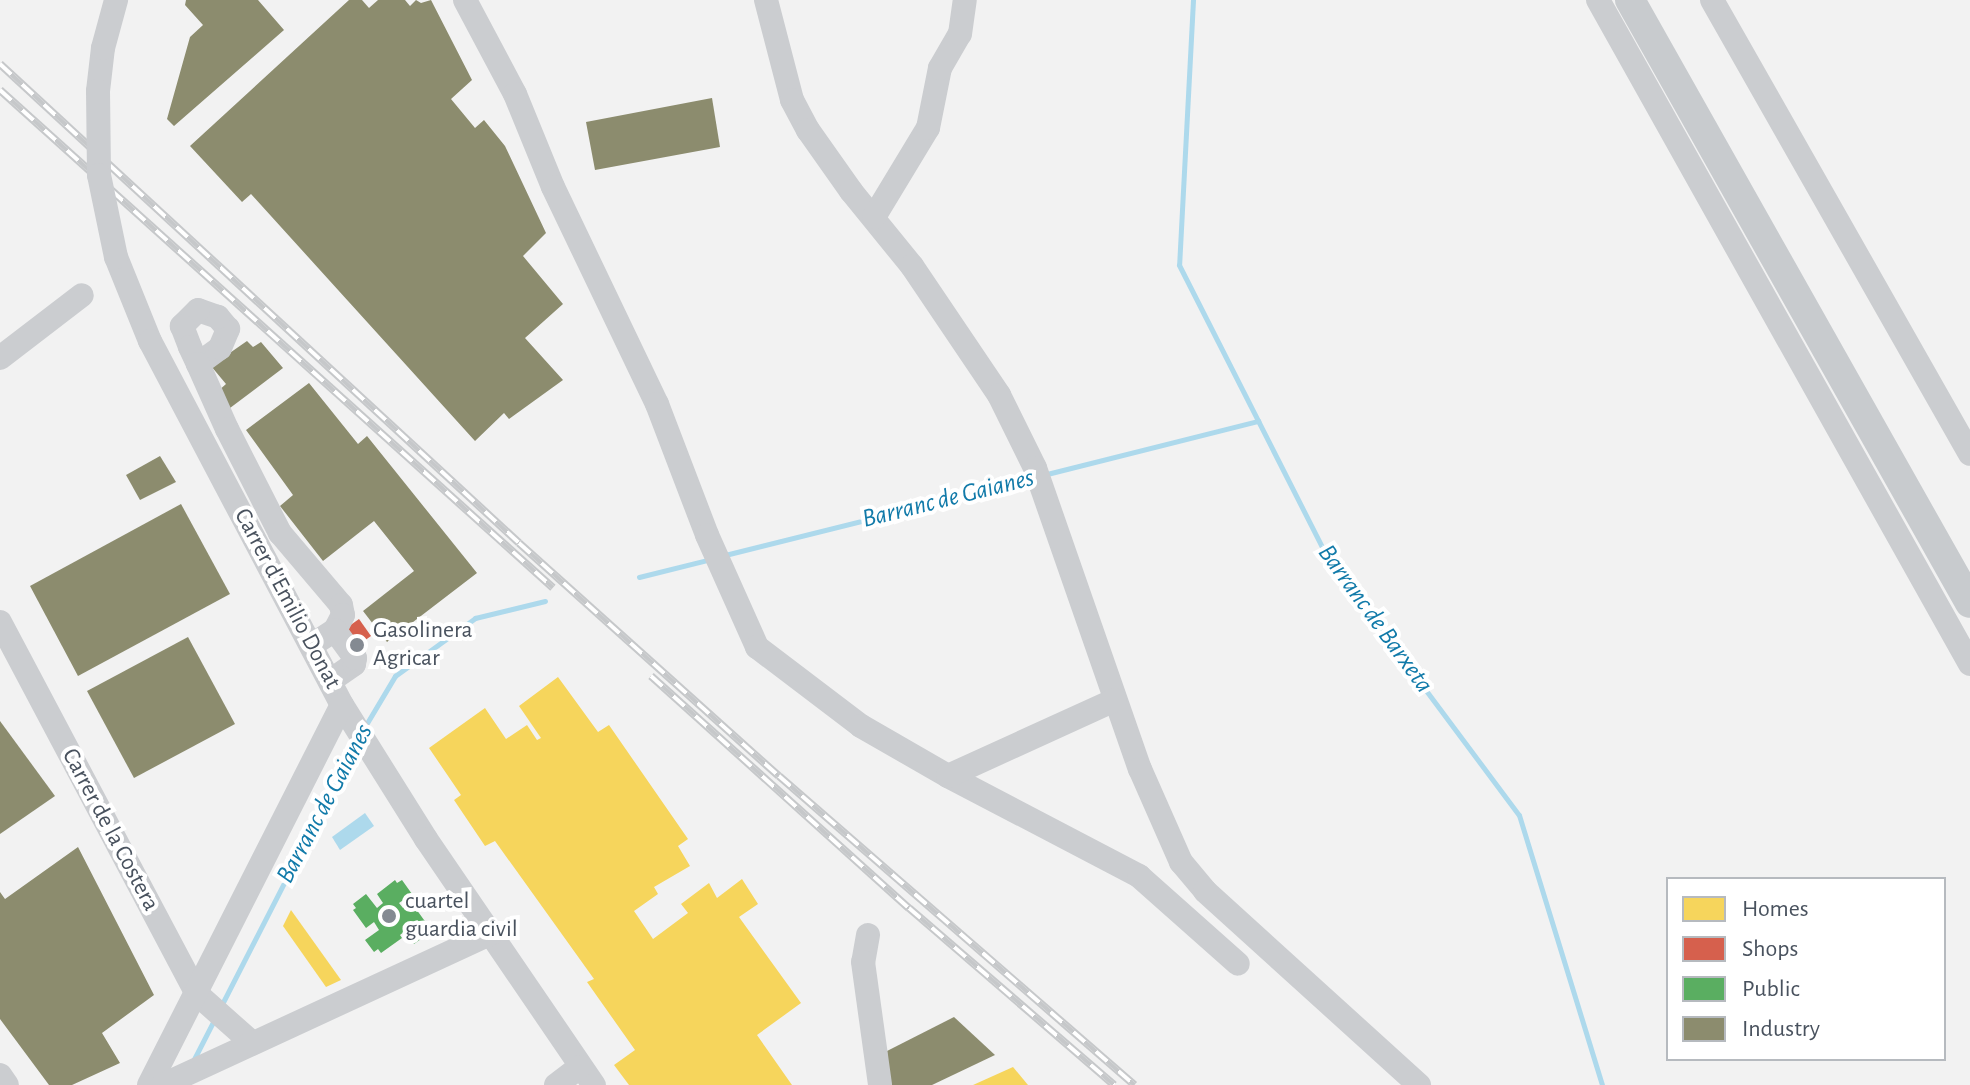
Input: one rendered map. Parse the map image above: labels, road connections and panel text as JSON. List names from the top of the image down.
{
  "streets": {
    "street": ["Carrer d'Emilio Donat", "Carrer de la Costera"]
  },
  "water": ["Barranc de Gaianes", "Barranc de Barxeta"],
  "places": ["Gasolinera Agricar", "cuartel guardia civil"],
  "legend": [
    "Homes",
    "Shops",
    "Public",
    "Industry"
  ]
}
